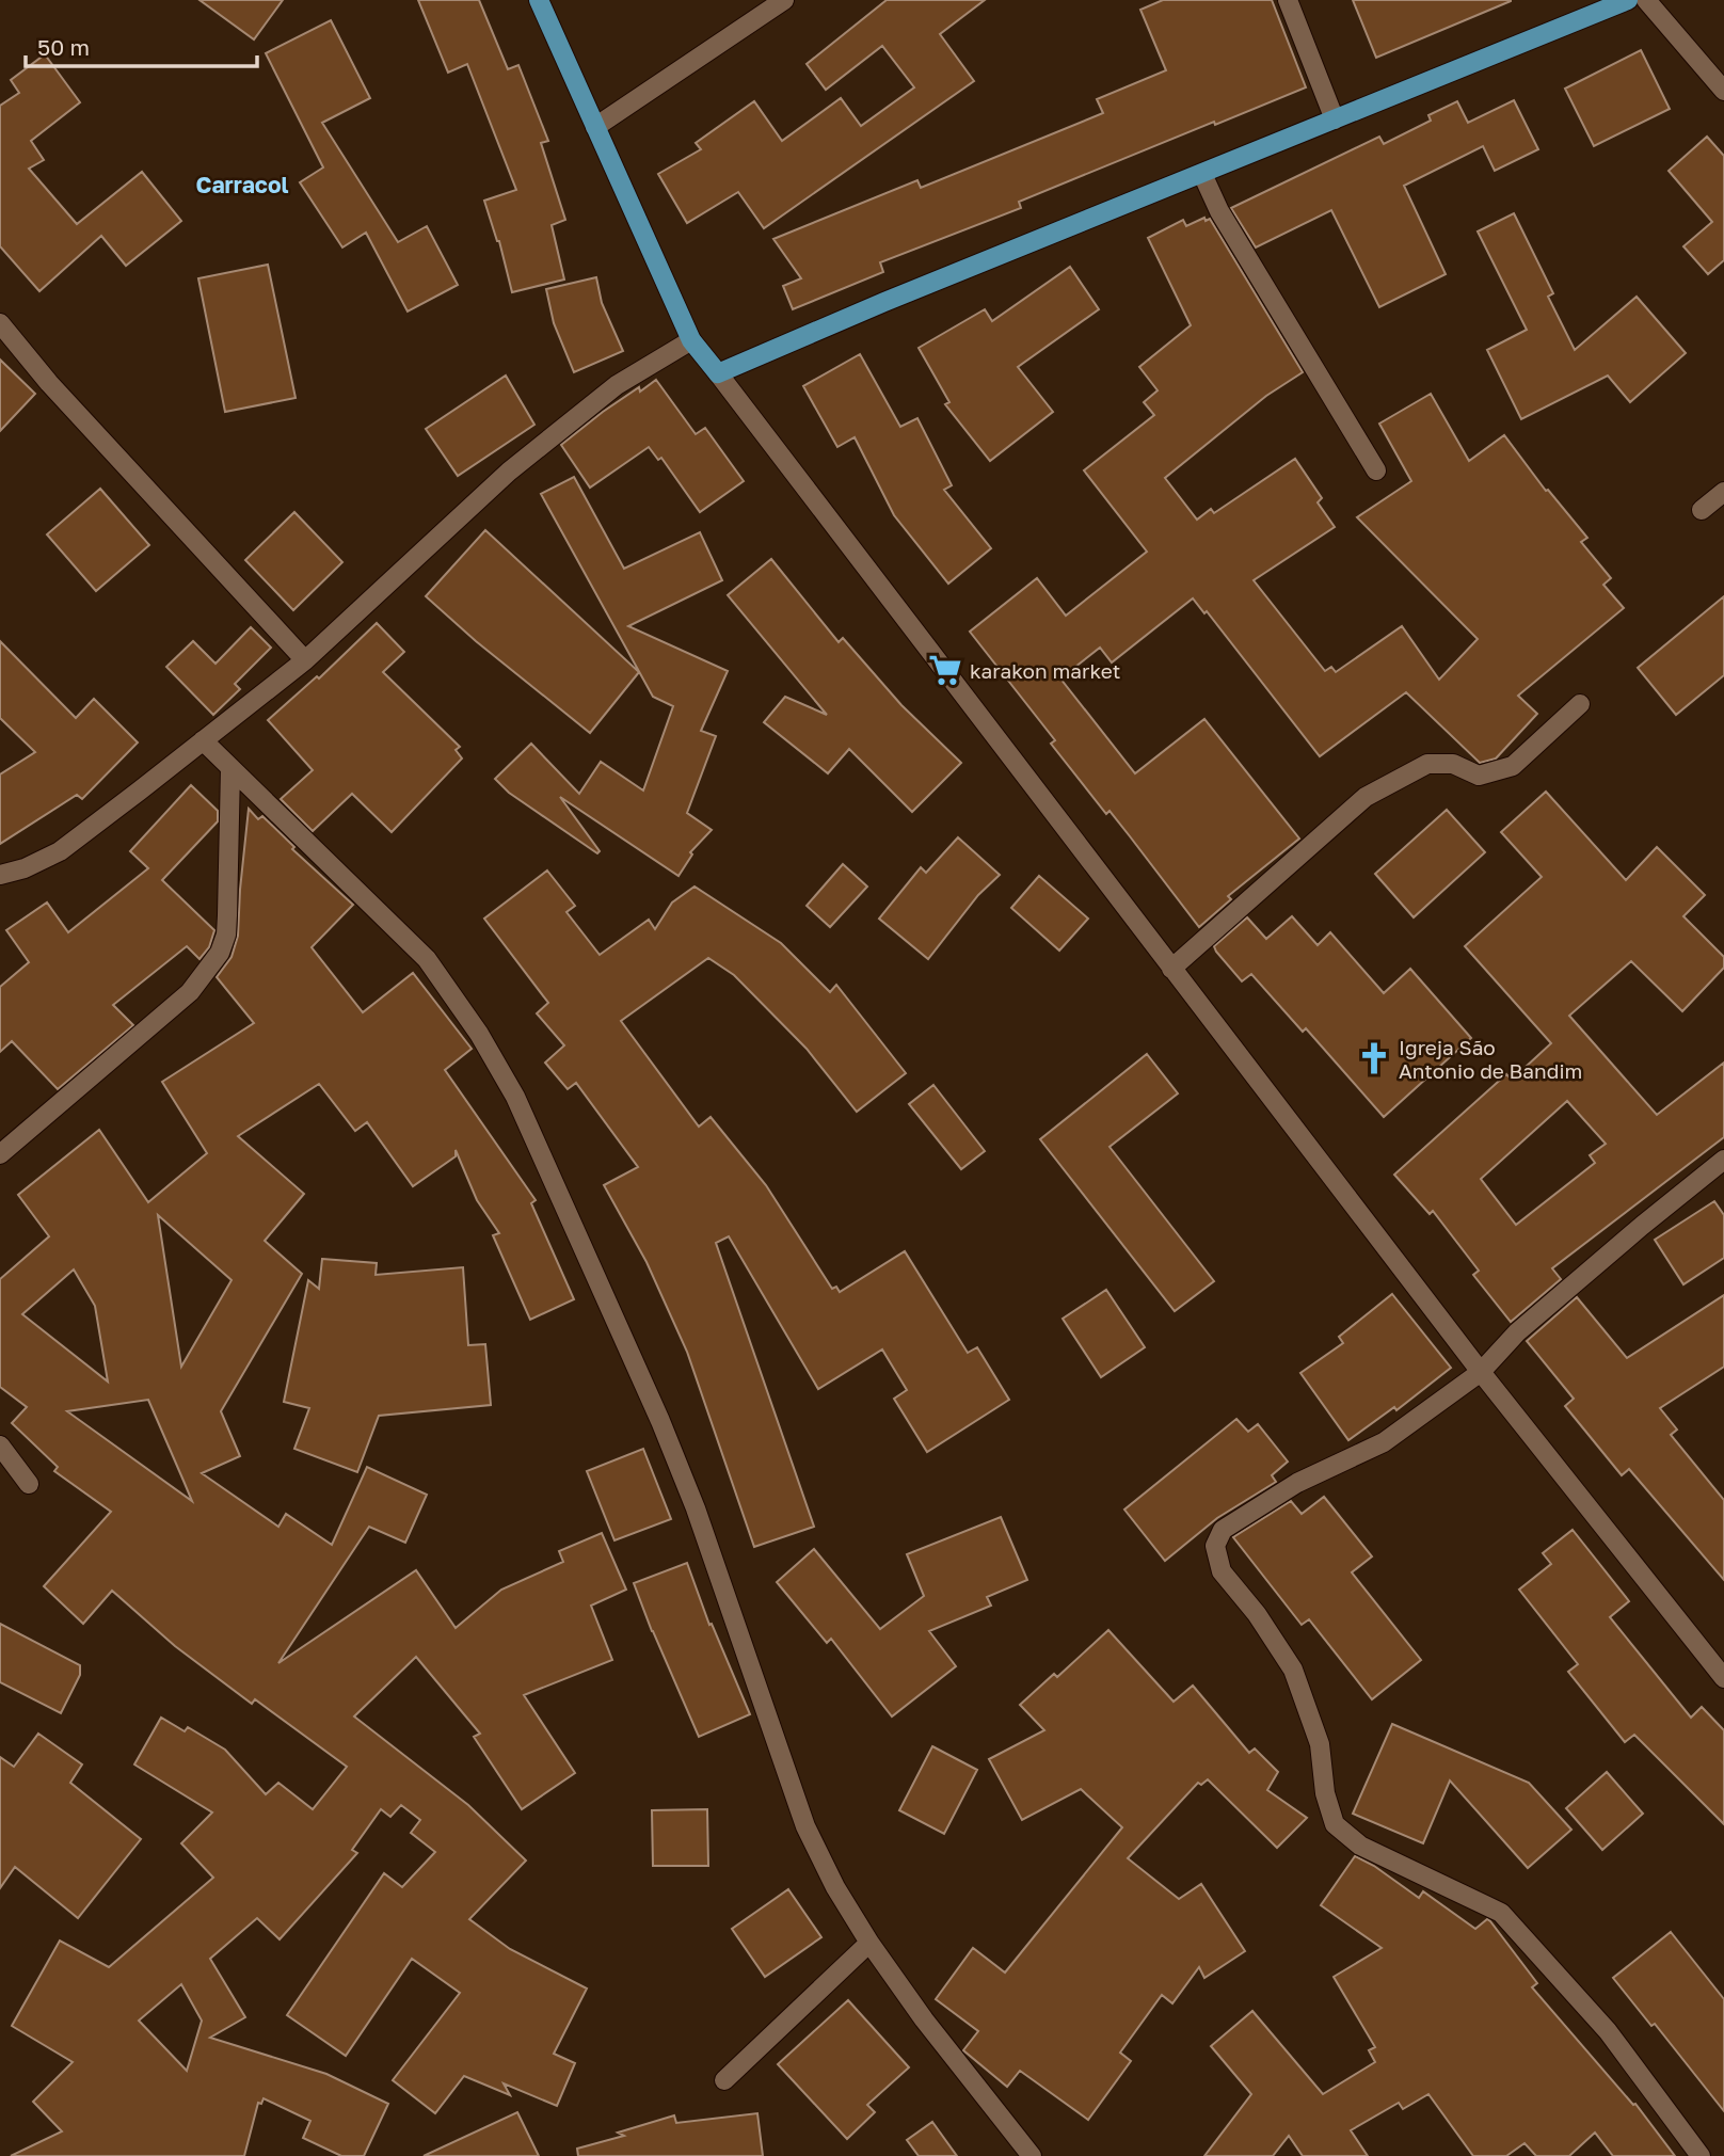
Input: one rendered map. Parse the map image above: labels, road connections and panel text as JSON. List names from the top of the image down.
{
  "districts": ["Carracol"],
  "places": {
    "supermarket": ["karakon market"],
    "church": ["Igreja São Antonio de Bandim"]
  },
  "scale_bar": "50 m"
}
